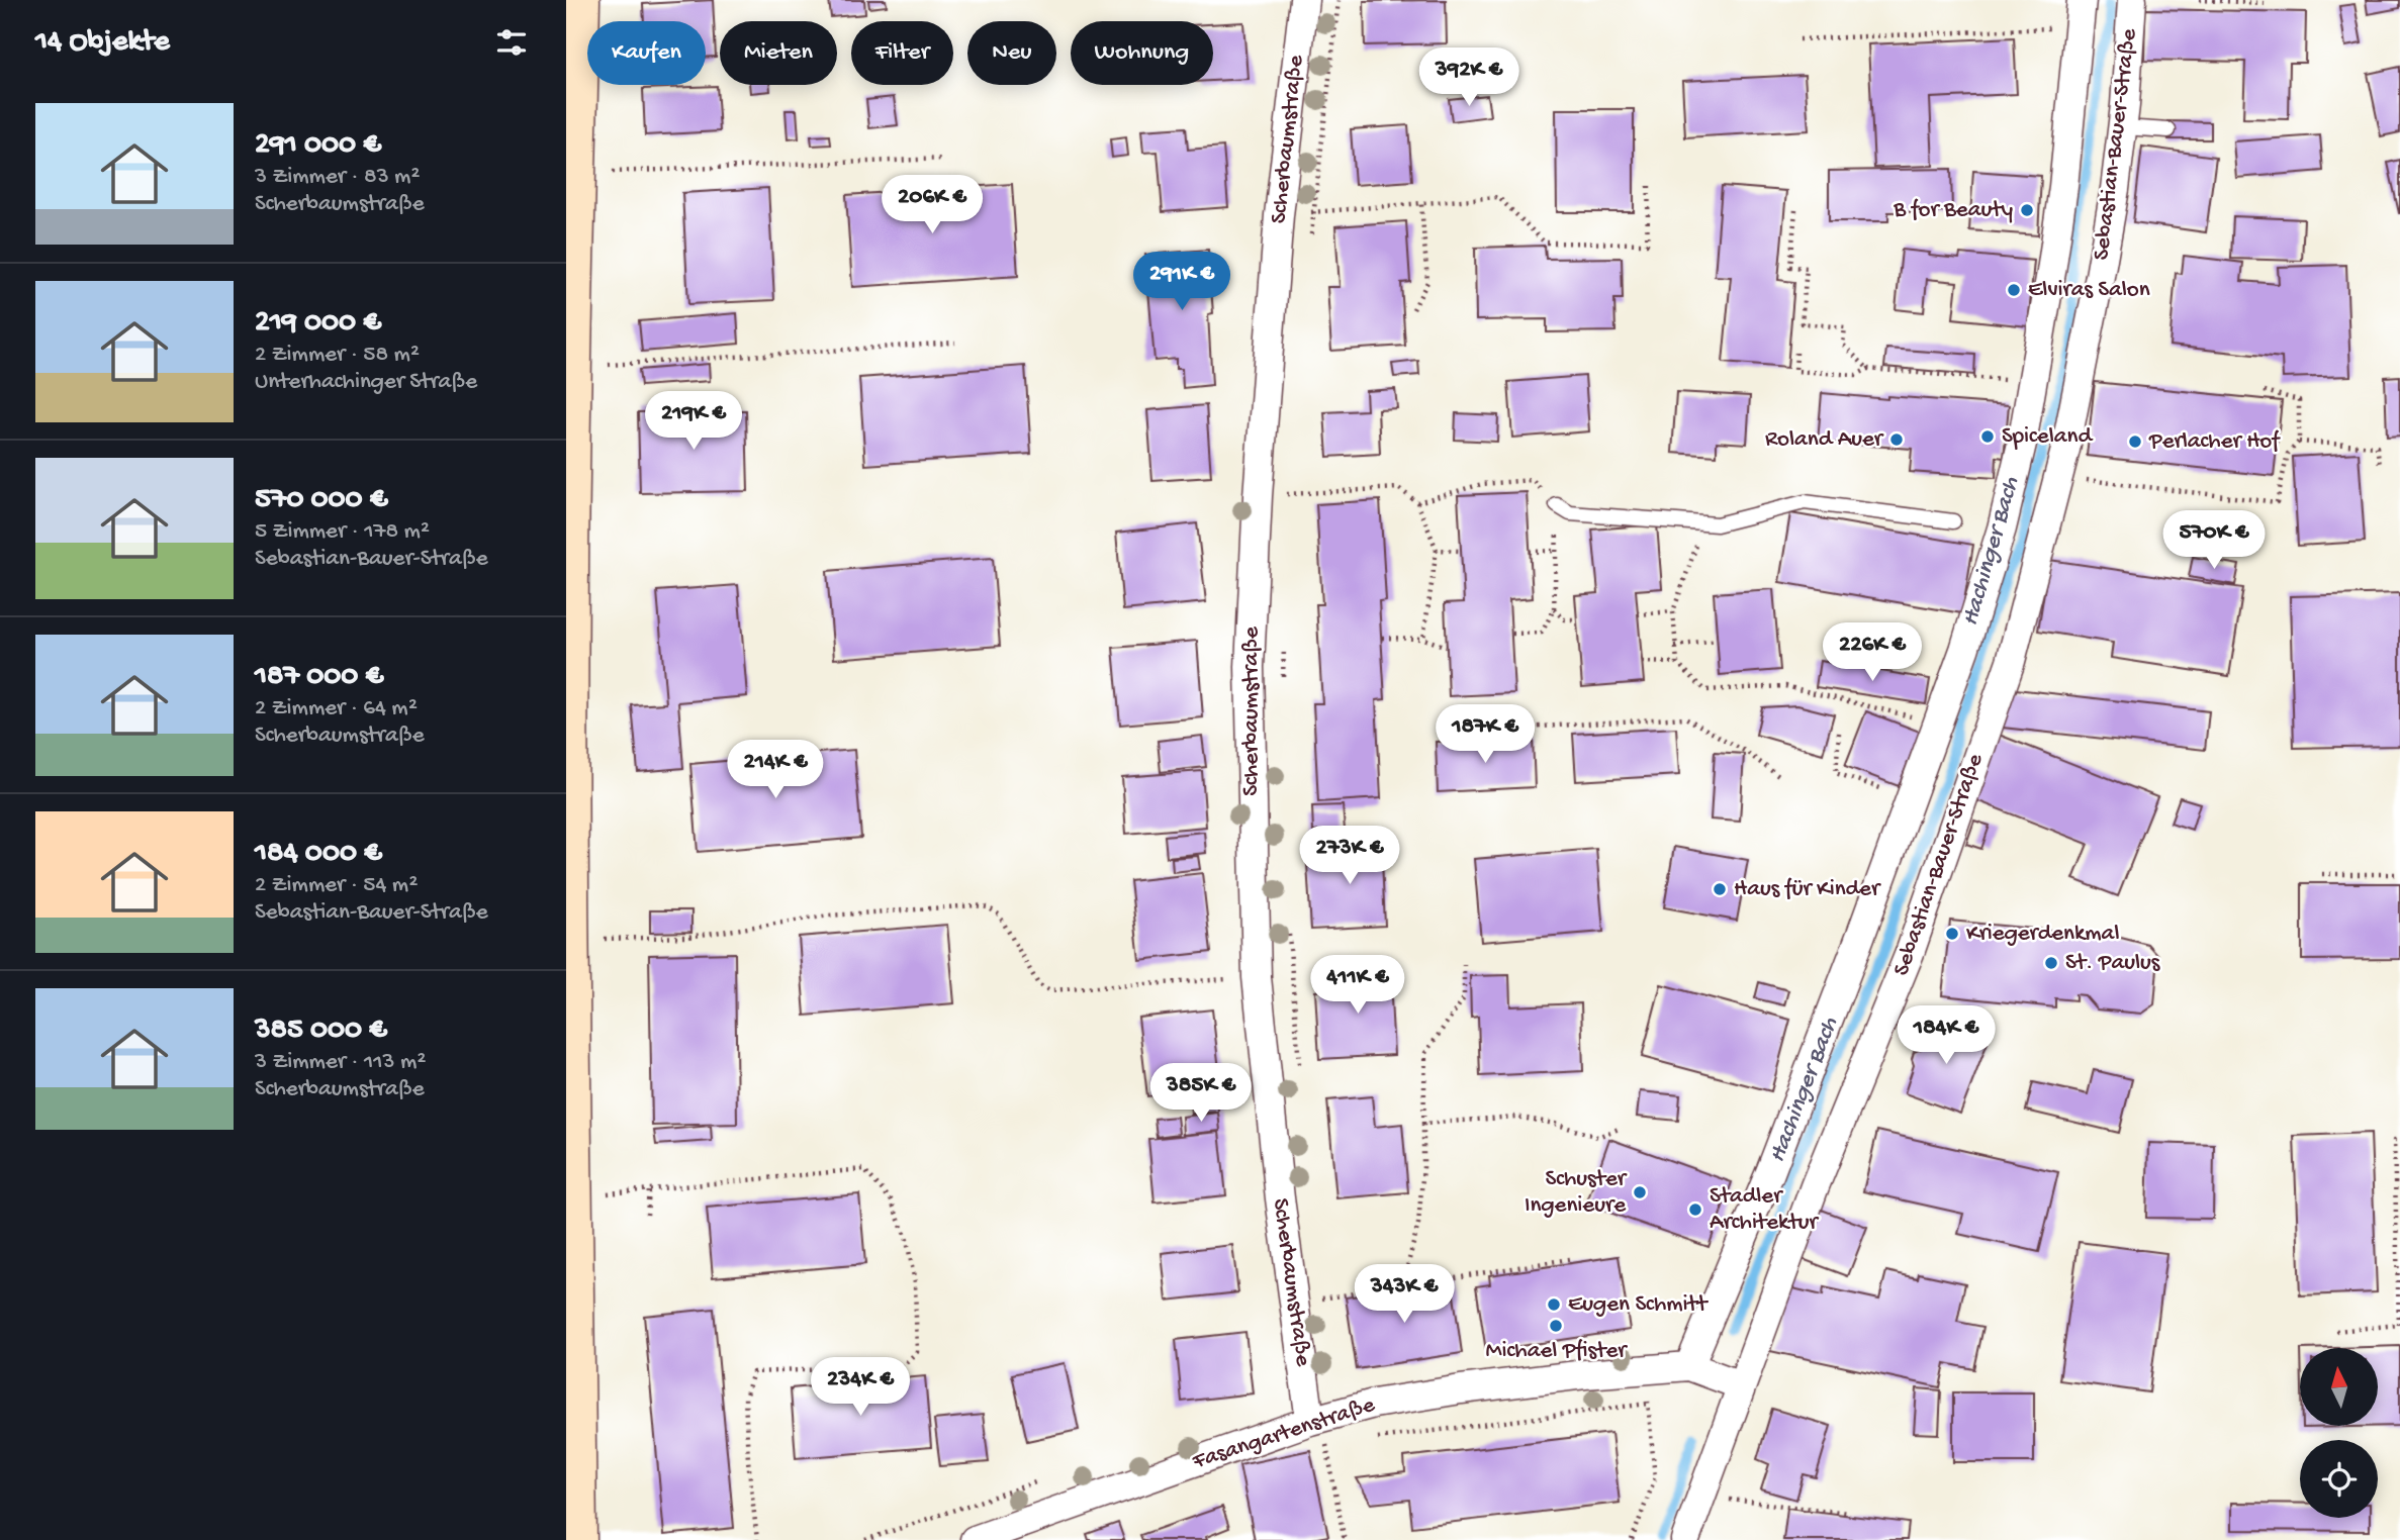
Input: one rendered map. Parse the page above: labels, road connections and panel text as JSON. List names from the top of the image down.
{
  "streets": {
    "street": ["Scherbaumstraße", "Sebastian-Bauer-Straße", "Fasangartenstraße"]
  },
  "crossings": [
    ["Scherbaumstraße", "Fasangartenstraße"],
    ["Sebastian-Bauer-Straße", "Fasangartenstraße"]
  ],
  "water": ["Hachinger Bach"],
  "places": [
    "B for Beauty",
    "Elviras Salon",
    "Spiceland",
    "Roland Auer",
    "Perlacher Hof",
    "Haus für Kinder",
    "Kriegerdenkmal",
    "St. Paulus",
    "Schuster Ingenieure",
    "Stadler Architektur",
    "Eugen Schmitt",
    "Michael Pfister"
  ],
  "north": "top",
  "page": {
    "heading": "14 Objekte",
    "chip": [
      "Kaufen",
      "Mieten",
      "Filter",
      "Neu",
      "Wohnung"
    ],
    "price": [
      "392K €",
      "206K €",
      "291K €",
      "219K €",
      "570K €",
      "226K €",
      "187K €",
      "214K €",
      "273K €",
      "411K €",
      "184K €",
      "385K €",
      "343K €",
      "234K €"
    ],
    "list": [
      {
        "name": "291 000 €",
        "note": "3 Zimmer · 83 m² · Scherbaumstraße"
      },
      {
        "name": "219 000 €",
        "note": "2 Zimmer · 58 m² · Unterhachinger Straße"
      },
      {
        "name": "570 000 €",
        "note": "5 Zimmer · 178 m² · Sebastian-Bauer-Straße"
      },
      {
        "name": "187 000 €",
        "note": "2 Zimmer · 64 m² · Scherbaumstraße"
      },
      {
        "name": "184 000 €",
        "note": "2 Zimmer · 54 m² · Sebastian-Bauer-Straße"
      },
      {
        "name": "385 000 €",
        "note": "3 Zimmer · 113 m² · Scherbaumstraße"
      }
    ]
  }
}
